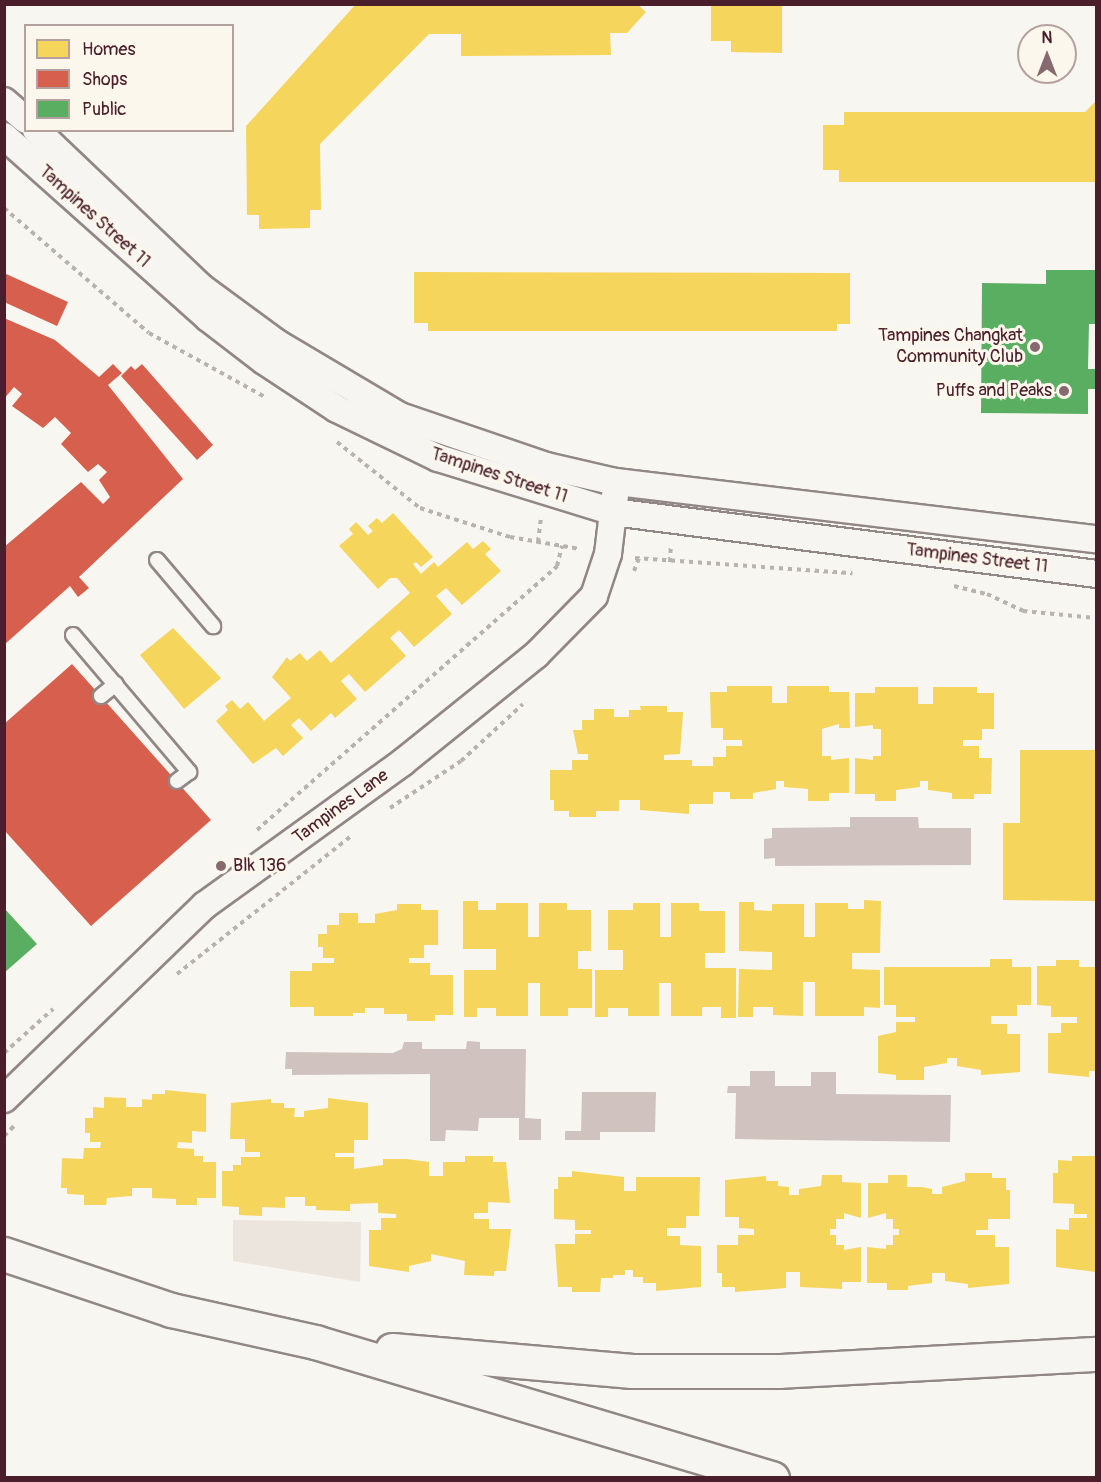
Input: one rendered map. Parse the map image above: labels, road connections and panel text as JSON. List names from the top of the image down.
{
  "streets": {
    "street": ["Tampines Street 11", "Tampines Lane"]
  },
  "crossings": [
    ["Tampines Street 11", "Tampines Lane"]
  ],
  "places": ["Tampines Changkat Community Club", "Puffs and Peaks", "Blk 136"],
  "legend": ["Homes", "Shops", "Public"],
  "north": "top"
}
